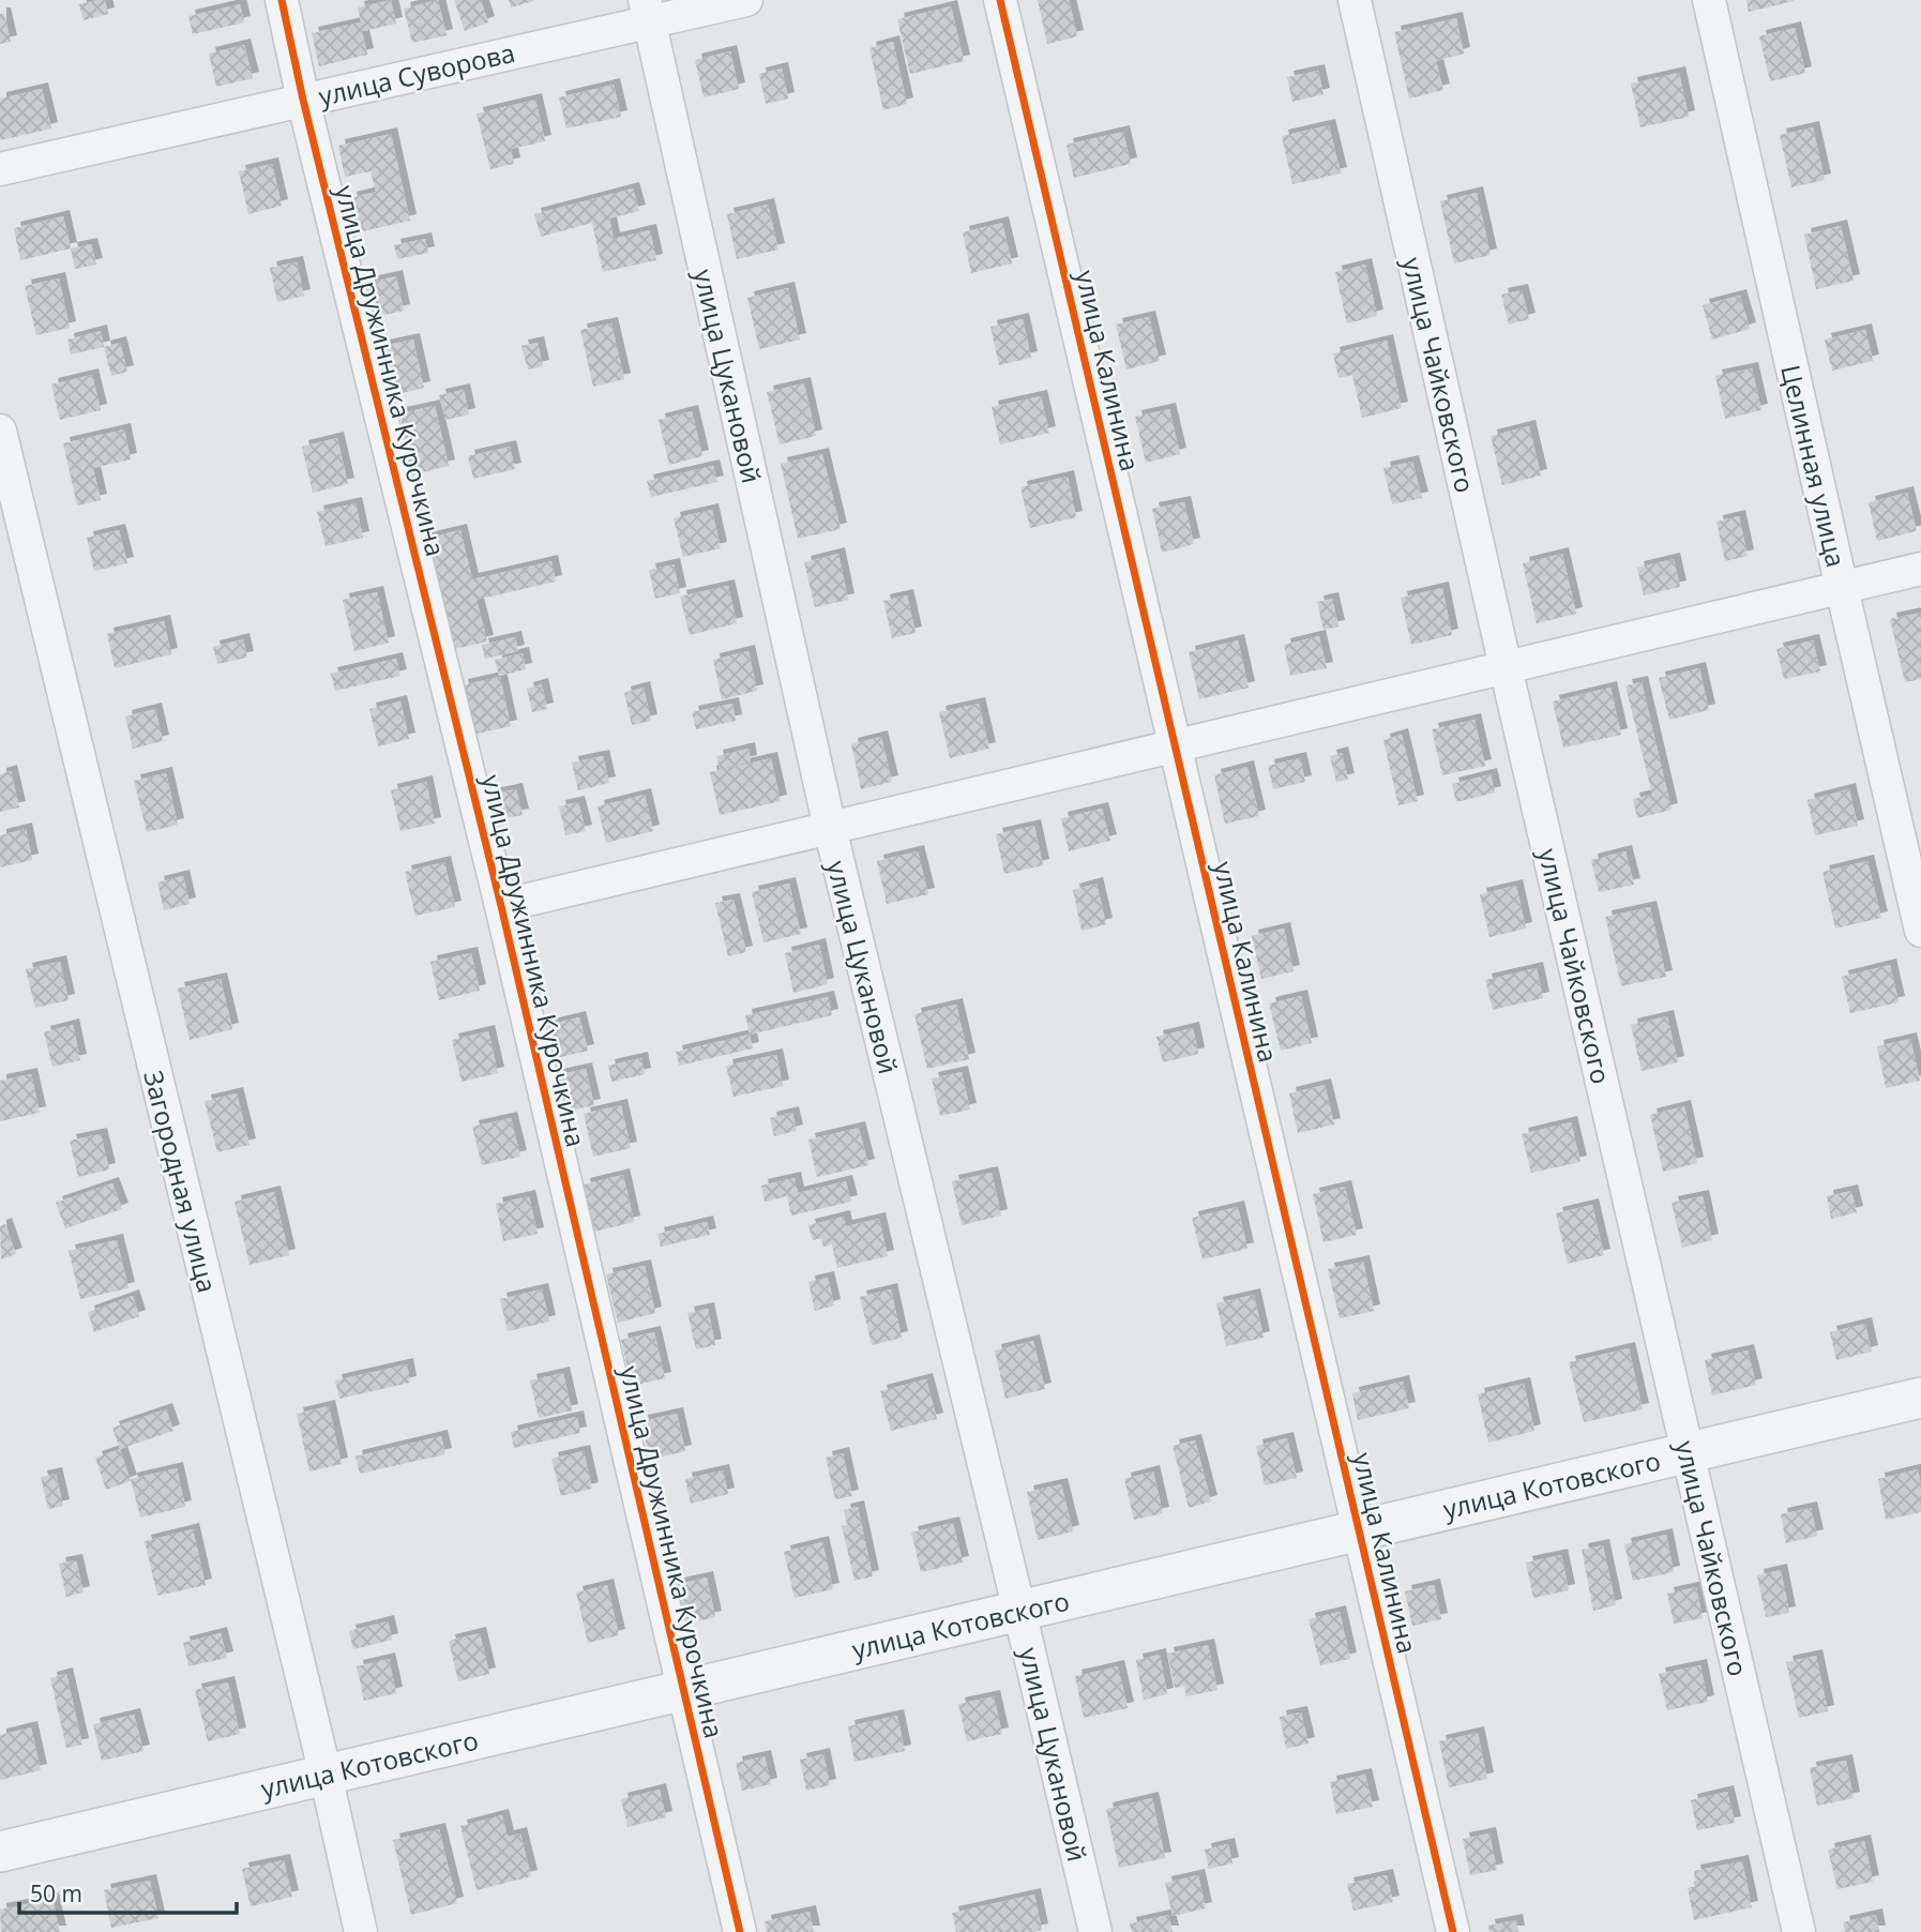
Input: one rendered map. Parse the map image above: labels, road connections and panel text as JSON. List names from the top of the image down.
{
  "streets": {
    "street": [
      "улица Суворова",
      "улица Дружинника Курочкина",
      "улица Калинина",
      "улица Чайковского",
      "улица Цукановой",
      "Целинная улица",
      "Загородная улица",
      "улица Котовского"
    ]
  },
  "crossings": [
    ["улица Суворова", "улица Дружинника Курочкина"],
    ["улица Суворова", "улица Цукановой"],
    ["улица Дружинника Курочкина", "улица Котовского"],
    ["улица Калинина", "улица Котовского"],
    ["улица Чайковского", "улица Котовского"],
    ["улица Цукановой", "улица Котовского"],
    ["Загородная улица", "улица Котовского"]
  ],
  "scale_bar": "50 m"
}
